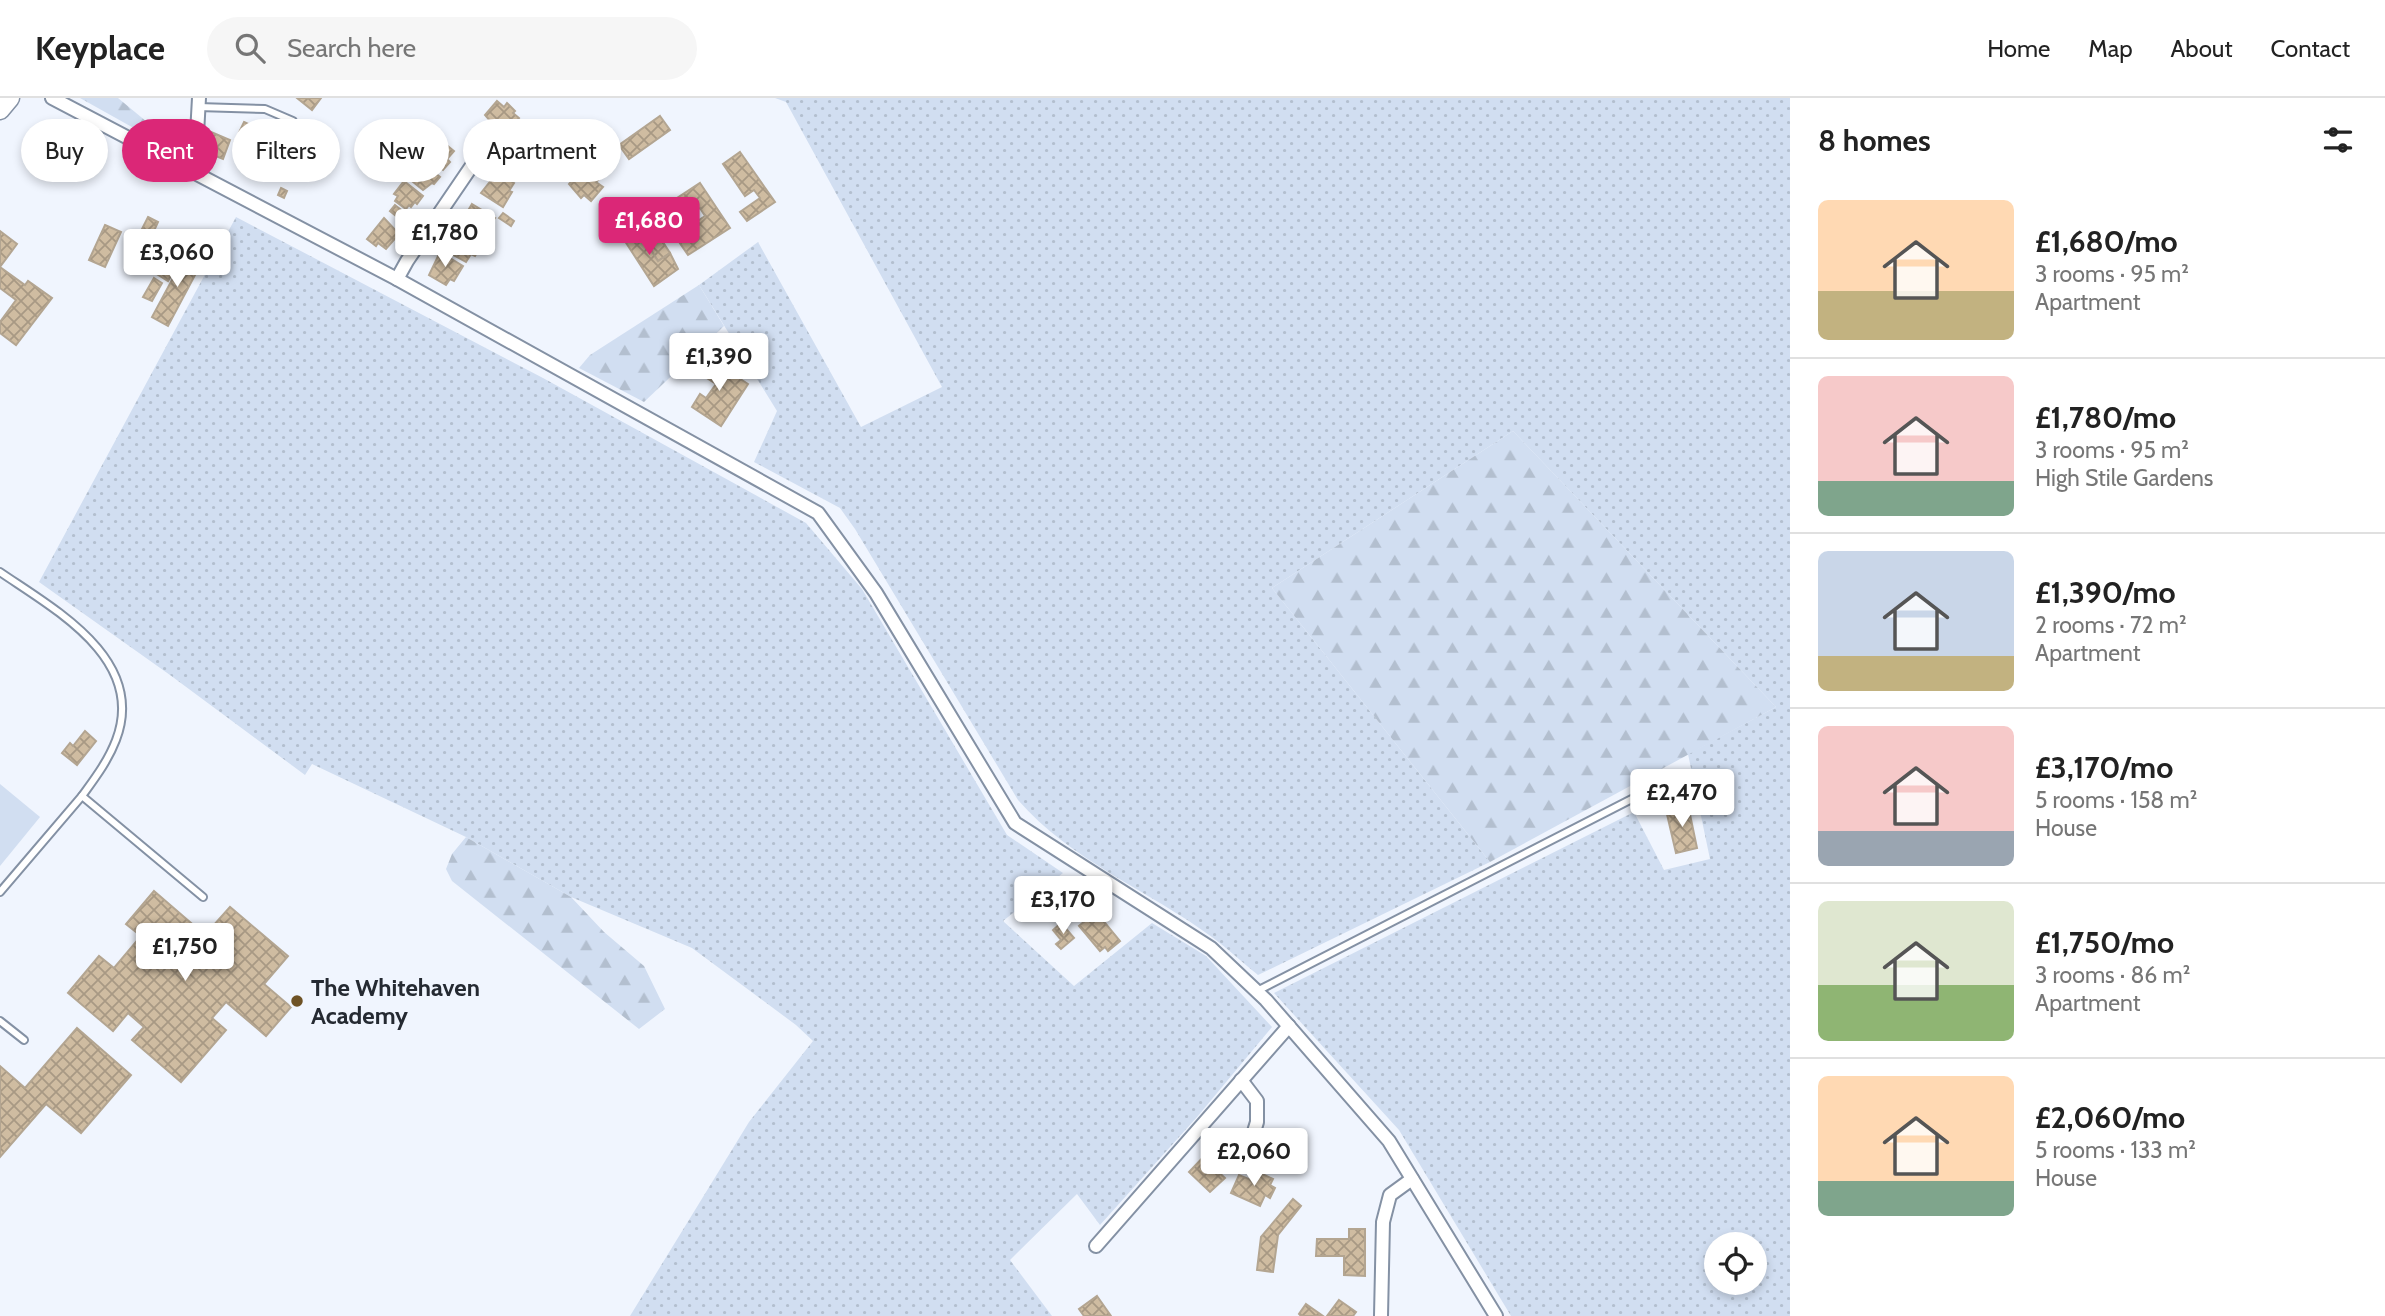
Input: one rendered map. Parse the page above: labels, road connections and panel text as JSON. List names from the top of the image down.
{
  "places": ["The Whitehaven Academy"],
  "page": {
    "header": "Keyplace",
    "search": "Search here",
    "nav": [
      "Home",
      "Map",
      "About",
      "Contact"
    ],
    "heading": "8 homes",
    "chip": [
      "Buy",
      "Rent",
      "Filters",
      "New",
      "Apartment"
    ],
    "list": [
      {
        "name": "£1,680/mo",
        "note": "3 rooms · 95 m² · Apartment"
      },
      {
        "name": "£1,780/mo",
        "note": "3 rooms · 95 m² · High Stile Gardens"
      },
      {
        "name": "£1,390/mo",
        "note": "2 rooms · 72 m² · Apartment"
      },
      {
        "name": "£3,170/mo",
        "note": "5 rooms · 158 m² · House"
      },
      {
        "name": "£1,750/mo",
        "note": "3 rooms · 86 m² · Apartment"
      },
      {
        "name": "£2,060/mo",
        "note": "5 rooms · 133 m² · House"
      }
    ],
    "price": [
      "£1,680",
      "£1,780",
      "£3,060",
      "£1,390",
      "£2,470",
      "£3,170",
      "£1,750",
      "£2,060"
    ]
  }
}
